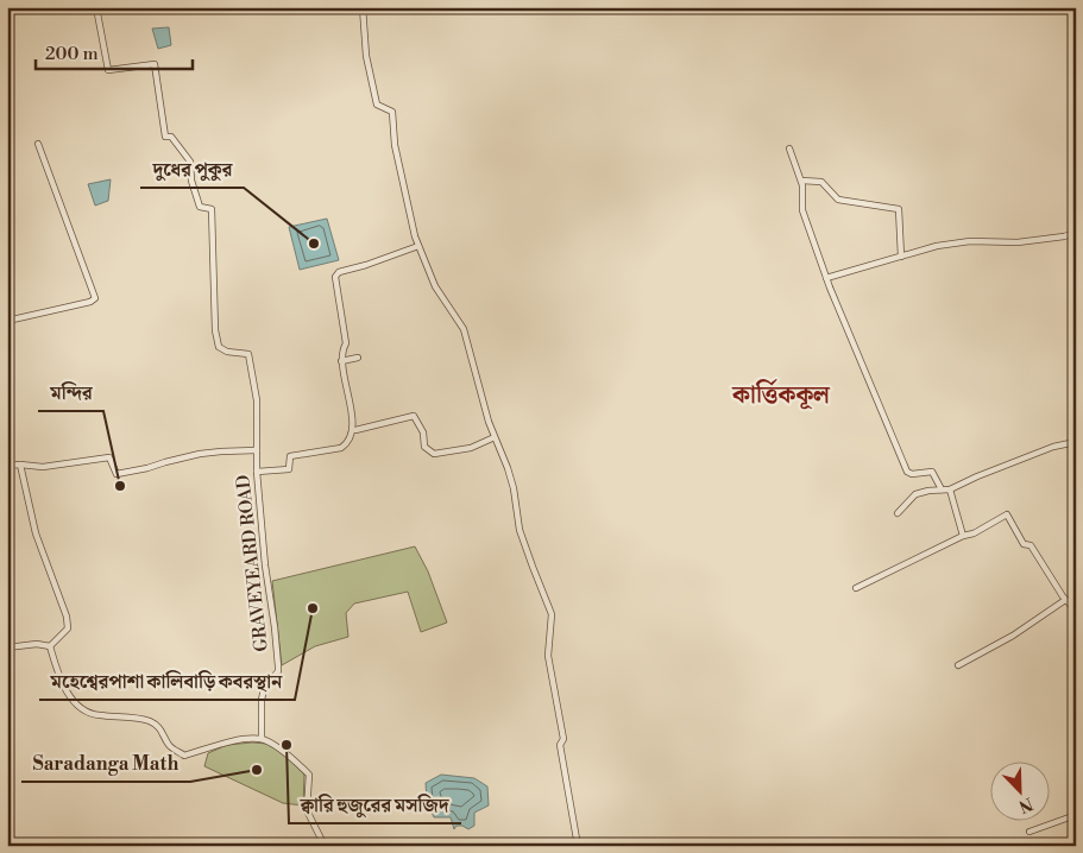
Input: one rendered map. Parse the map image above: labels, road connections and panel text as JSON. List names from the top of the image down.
{
  "streets": {
    "street": ["GRAVEYEARD ROAD"]
  },
  "districts": ["কার্ত্তিককূল"],
  "places": [
    "দুধের পুকুর",
    "মন্দির",
    "মহেশ্বেরপাশা কালিবাড়ি কবরস্থান",
    "ক্বারি হুজুরের মসজিদ",
    "Saradanga Math"
  ],
  "scale_bar": "200 m",
  "north": "bottom right"
}
